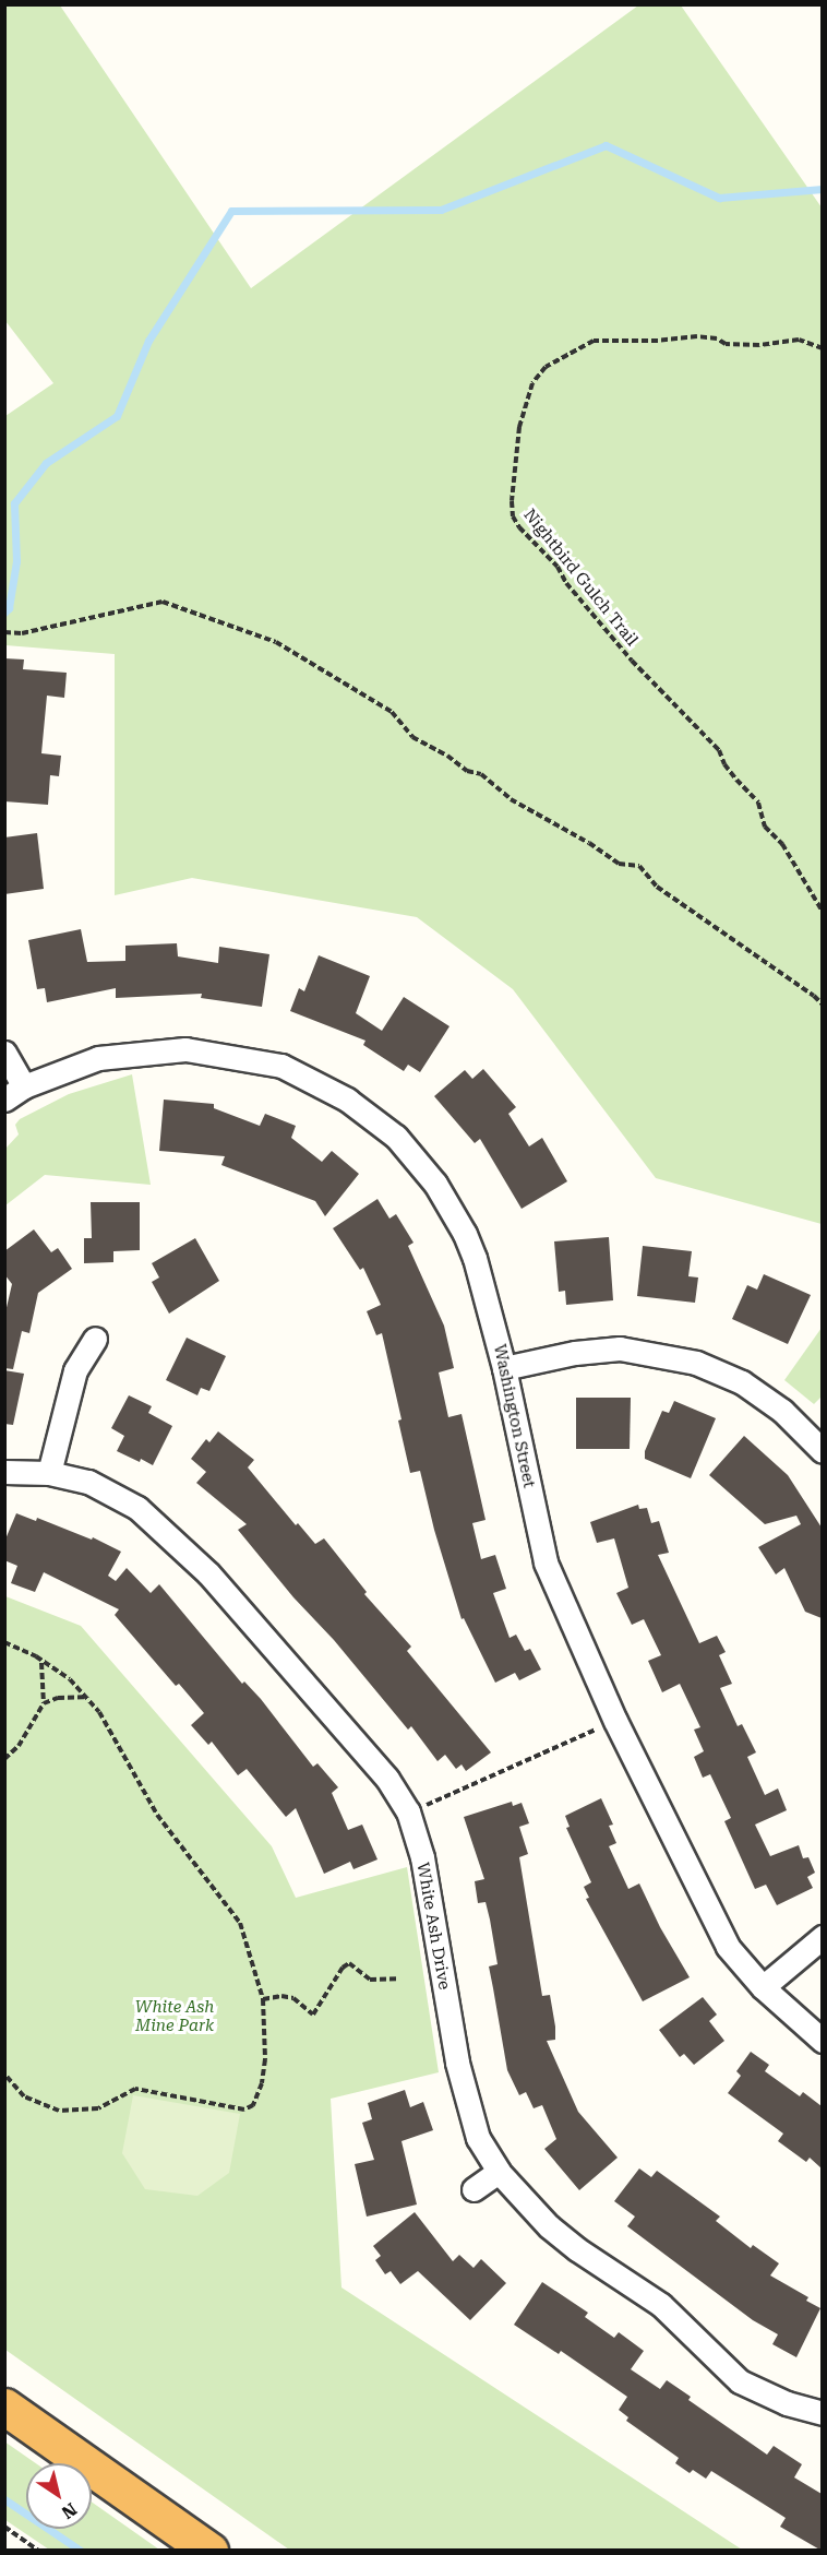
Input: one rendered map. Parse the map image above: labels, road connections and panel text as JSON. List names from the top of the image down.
{
  "streets": {
    "street": ["Washington Street", "White Ash Drive"],
    "path": ["Nightbird Gulch Trail"]
  },
  "parks": ["White Ash Mine Park"],
  "north": "bottom right"
}
